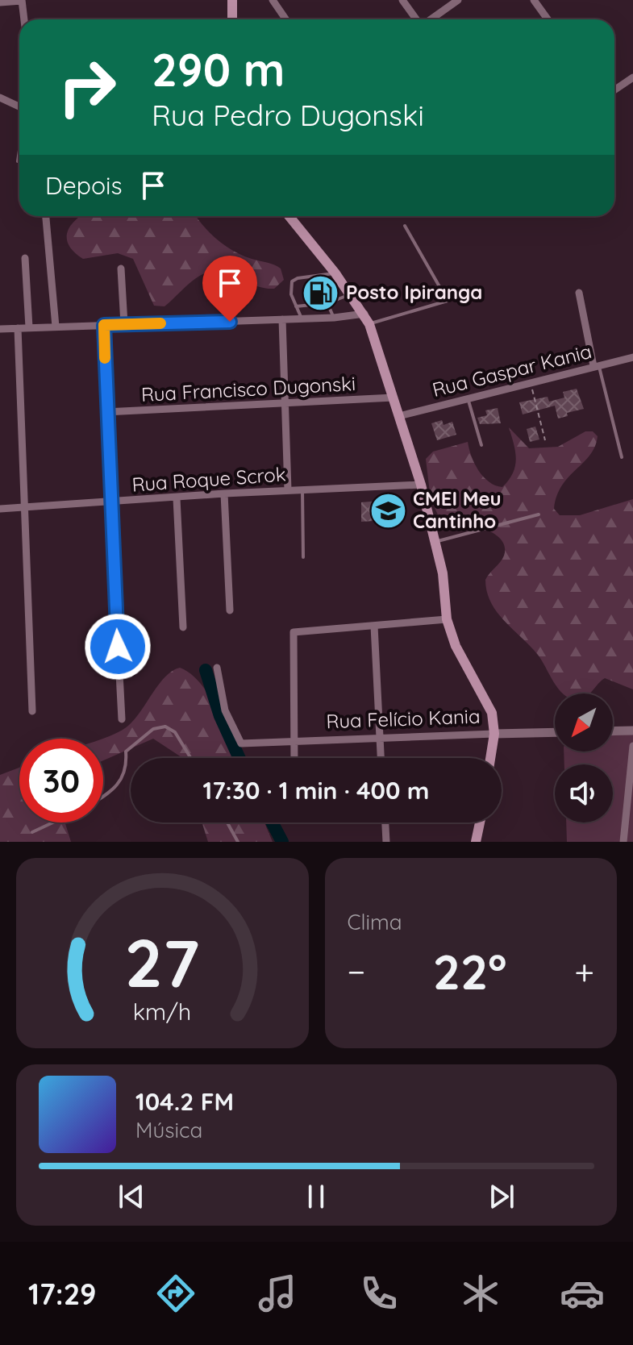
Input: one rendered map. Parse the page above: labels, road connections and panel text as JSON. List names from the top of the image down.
{
  "streets": {
    "street": [
      "Rua Gaspar Kania",
      "Rua Francisco Dugonski",
      "Rua Roque Scrok",
      "Rua Felício Kania"
    ]
  },
  "places": {
    "fuel station": ["Posto Ipiranga"],
    "school or university": ["CMEI Meu Cantinho"]
  },
  "north": "bottom left",
  "page": {
    "turn": ["290 m", "Rua Pedro Dugonski"],
    "then": "Depois",
    "limit": "30",
    "trip": "17:30 · 1 min · 400 m",
    "tile": "Clima",
    "heat": ["−", "22°", "+"],
    "song": ["104.2 FM", "Música"],
    "tabs": "17:29",
    "gauge": ["27", "km/h"]
  }
}
